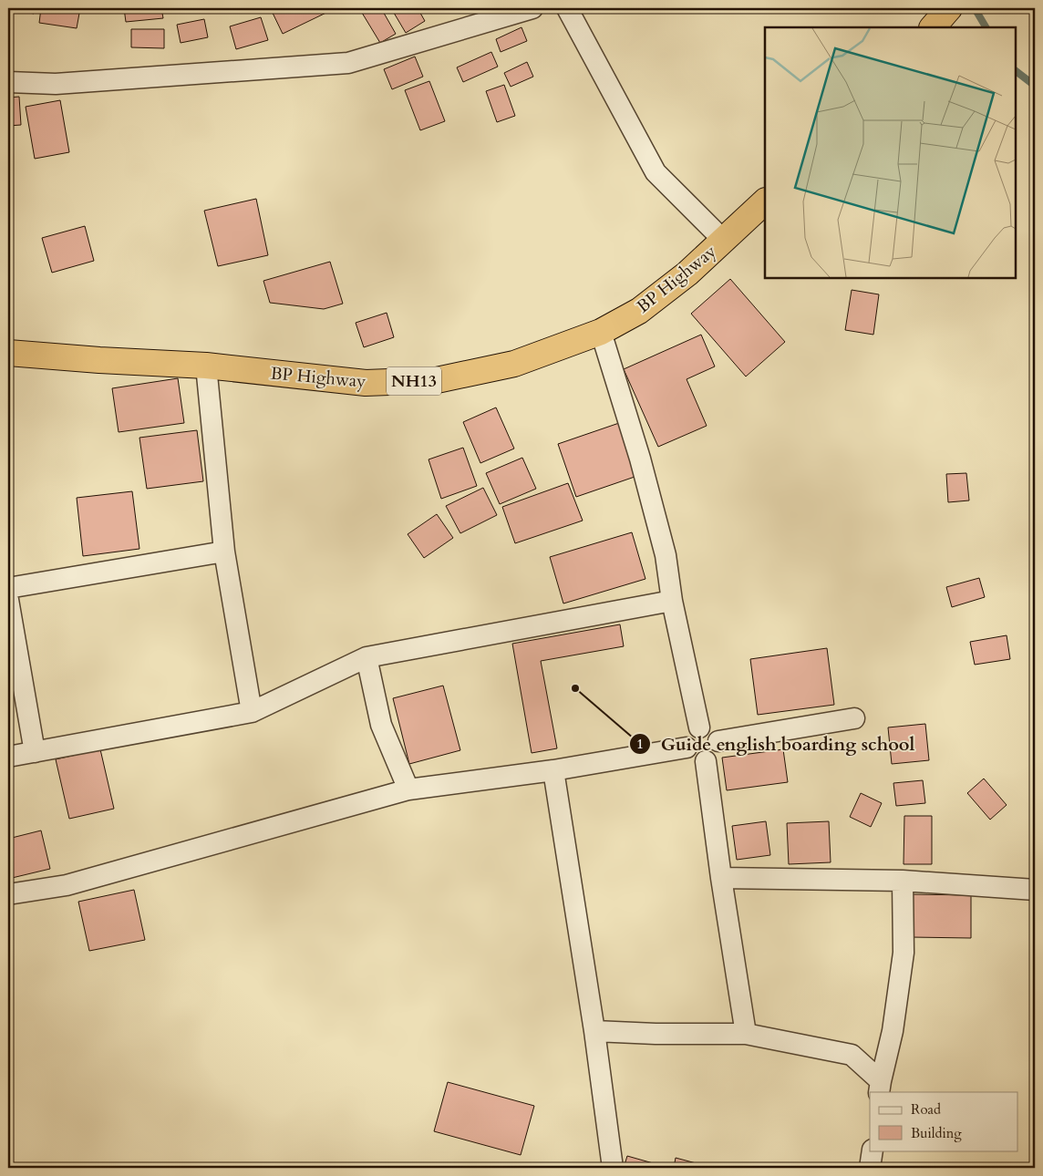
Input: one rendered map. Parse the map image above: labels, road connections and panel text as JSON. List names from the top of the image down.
{
  "streets": {
    "highway": ["BP Highway", "NH13"]
  },
  "places": ["Guide english boarding school"],
  "legend": ["Road", "Building"]
}
